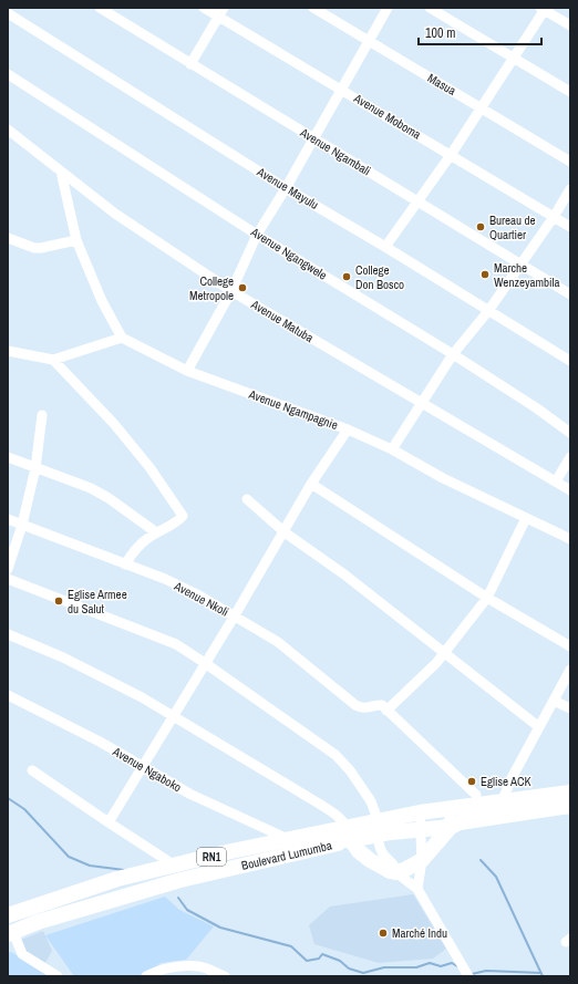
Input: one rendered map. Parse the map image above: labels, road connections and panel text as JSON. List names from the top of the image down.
{
  "streets": {
    "highway": ["Boulevard Lumumba", "RN1"],
    "street": [
      "Masua",
      "Avenue Moboma",
      "Avenue Ngambali",
      "Avenue Mayulu",
      "Avenue Ngangwele",
      "Avenue Matuba",
      "Avenue Ngampagnie",
      "Avenue Nkoli",
      "Avenue Ngaboko"
    ]
  },
  "crossings": [
    ["Avenue Ngaboko", "Boulevard Lumumba"]
  ],
  "places": [
    "Bureau de Quartier",
    "Marche Wenzeyambila",
    "College Don Bosco",
    "College Metropole",
    "Eglise Armee du Salut",
    "Eglise ACK",
    "Marché Indu"
  ],
  "scale_bar": "100 m"
}
